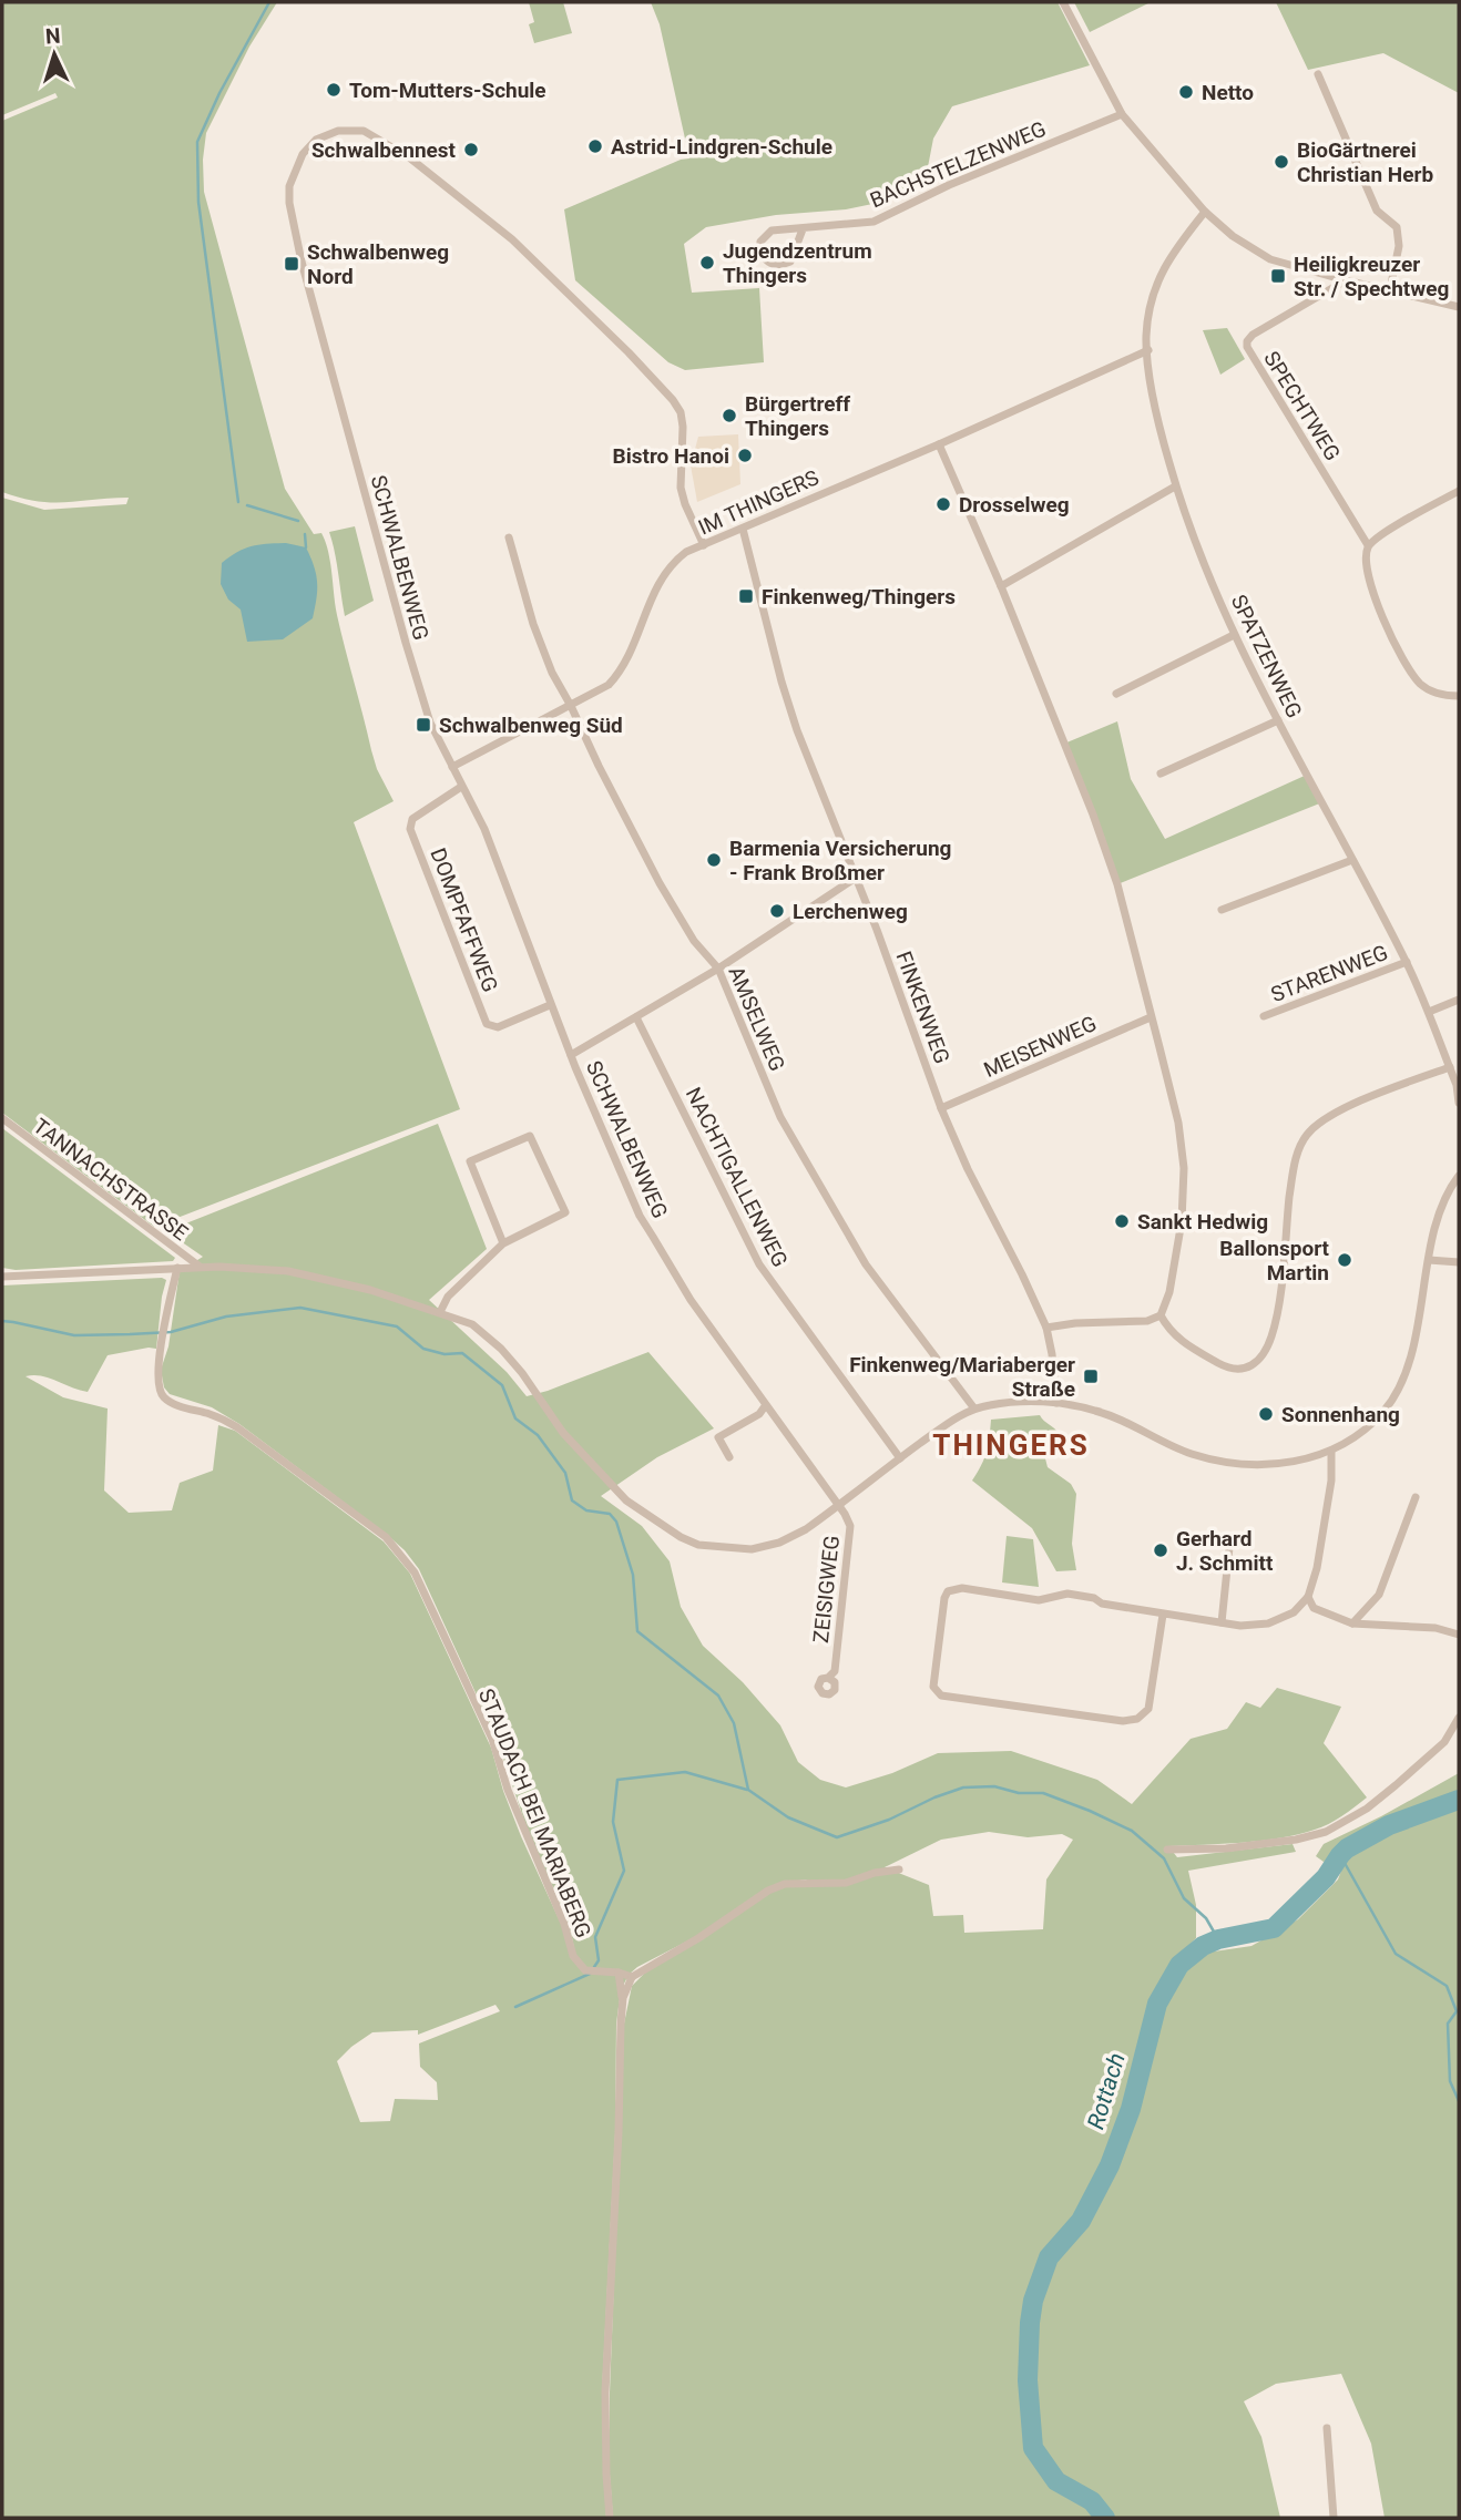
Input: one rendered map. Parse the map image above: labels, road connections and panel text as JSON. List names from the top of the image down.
{
  "streets": {
    "street": [
      "BACHSTELZENWEG",
      "SPECHTWEG",
      "IM THINGERS",
      "SCHWALBENWEG",
      "SPATZENWEG",
      "DOMPFAFFWEG",
      "STARENWEG",
      "FINKENWEG",
      "AMSELWEG",
      "MEISENWEG",
      "NACHTIGALLENWEG",
      "TANNACHSTRASSE",
      "ZEISIGWEG",
      "STAUDACH BEI MARIABERG"
    ]
  },
  "crossings": [
    ["IM THINGERS", "SCHWALBENWEG"],
    ["IM THINGERS", "SPATZENWEG"],
    ["IM THINGERS", "FINKENWEG"],
    ["IM THINGERS", "AMSELWEG"],
    ["SCHWALBENWEG", "DOMPFAFFWEG"],
    ["SCHWALBENWEG", "ZEISIGWEG"],
    ["SPATZENWEG", "STARENWEG"],
    ["FINKENWEG", "MEISENWEG"]
  ],
  "districts": ["THINGERS"],
  "water": ["Rottach"],
  "places": {
    "other": [
      "Tom-Mutters-Schule",
      "Netto",
      "Astrid-Lindgren-Schule",
      "Schwalbennest",
      "BioGärtnerei Christian Herb",
      "Jugendzentrum Thingers",
      "Bürgertreff Thingers",
      "Bistro Hanoi",
      "Drosselweg",
      "Barmenia Versicherung - Frank Broßmer",
      "Lerchenweg",
      "Sankt Hedwig",
      "Ballonsport Martin",
      "Sonnenhang",
      "Gerhard J. Schmitt"
    ],
    "transit": [
      "Schwalbenweg Nord",
      "Heiligkreuzer Str. / Spechtweg",
      "Finkenweg/Thingers",
      "Schwalbenweg Süd",
      "Finkenweg/Mariaberger Straße"
    ]
  },
  "north": "top"
}
